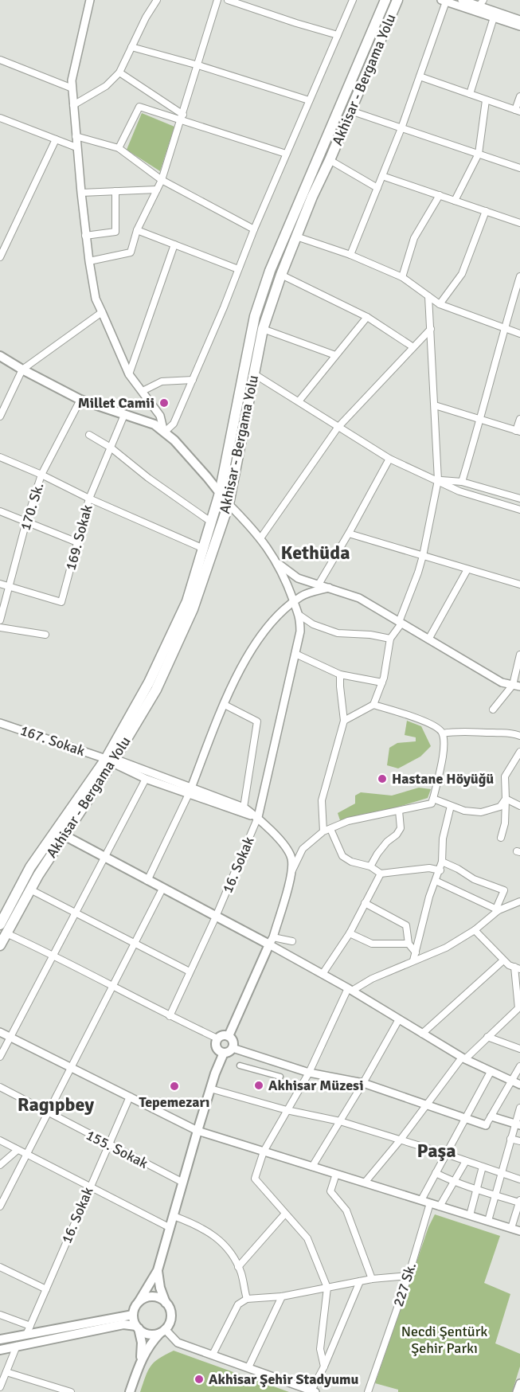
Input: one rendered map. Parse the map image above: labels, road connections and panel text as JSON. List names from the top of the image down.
{
  "streets": {
    "main road": ["Akhisar - Bergama Yolu"],
    "street": [
      "170. Sk.",
      "169. Sokak",
      "167. Sokak",
      "16. Sokak",
      "155. Sokak",
      "227 Sk."
    ]
  },
  "crossings": [
    ["Akhisar - Bergama Yolu", "167. Sokak"],
    ["170. Sk.", "169. Sokak"],
    ["16. Sokak", "155. Sokak"]
  ],
  "districts": ["Kethüda", "Ragıpbey", "Paşa"],
  "parks": ["Necdi Şentürk Şehir Parkı"],
  "places": [
    "Millet Camii",
    "Hastane Höyüğü",
    "Akhisar Müzesi",
    "Tepemezarı",
    "Akhisar Şehir Stadyumu"
  ]
}
